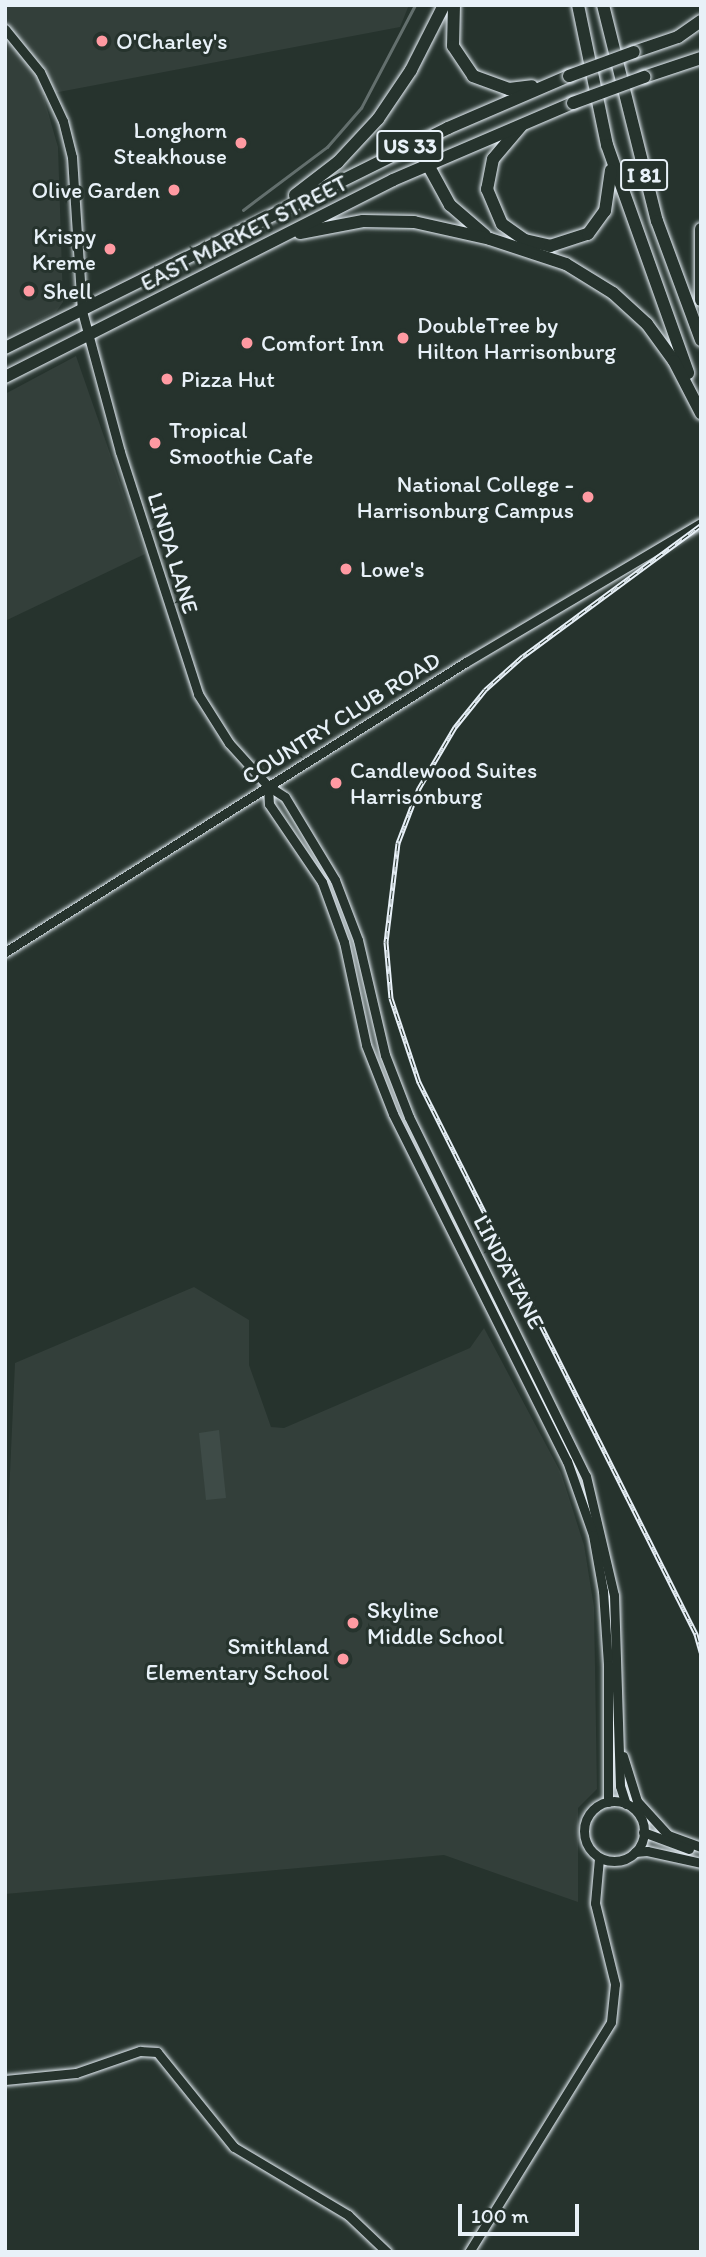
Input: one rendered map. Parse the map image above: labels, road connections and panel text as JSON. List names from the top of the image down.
{
  "streets": {
    "highway": ["US 33", "I 81", "EAST MARKET STREET"],
    "street": ["LINDA LANE", "COUNTRY CLUB ROAD"]
  },
  "crossings": [
    ["EAST MARKET STREET", "LINDA LANE"],
    ["LINDA LANE", "COUNTRY CLUB ROAD"]
  ],
  "places": [
    "O'Charley's",
    "Longhorn Steakhouse",
    "Olive Garden",
    "Krispy Kreme",
    "Shell",
    "DoubleTree by Hilton Harrisonburg",
    "Comfort Inn",
    "Pizza Hut",
    "Tropical Smoothie Cafe",
    "National College - Harrisonburg Campus",
    "Lowe's",
    "Candlewood Suites Harrisonburg",
    "Skyline Middle School",
    "Smithland Elementary School"
  ],
  "scale_bar": "100 m"
}
